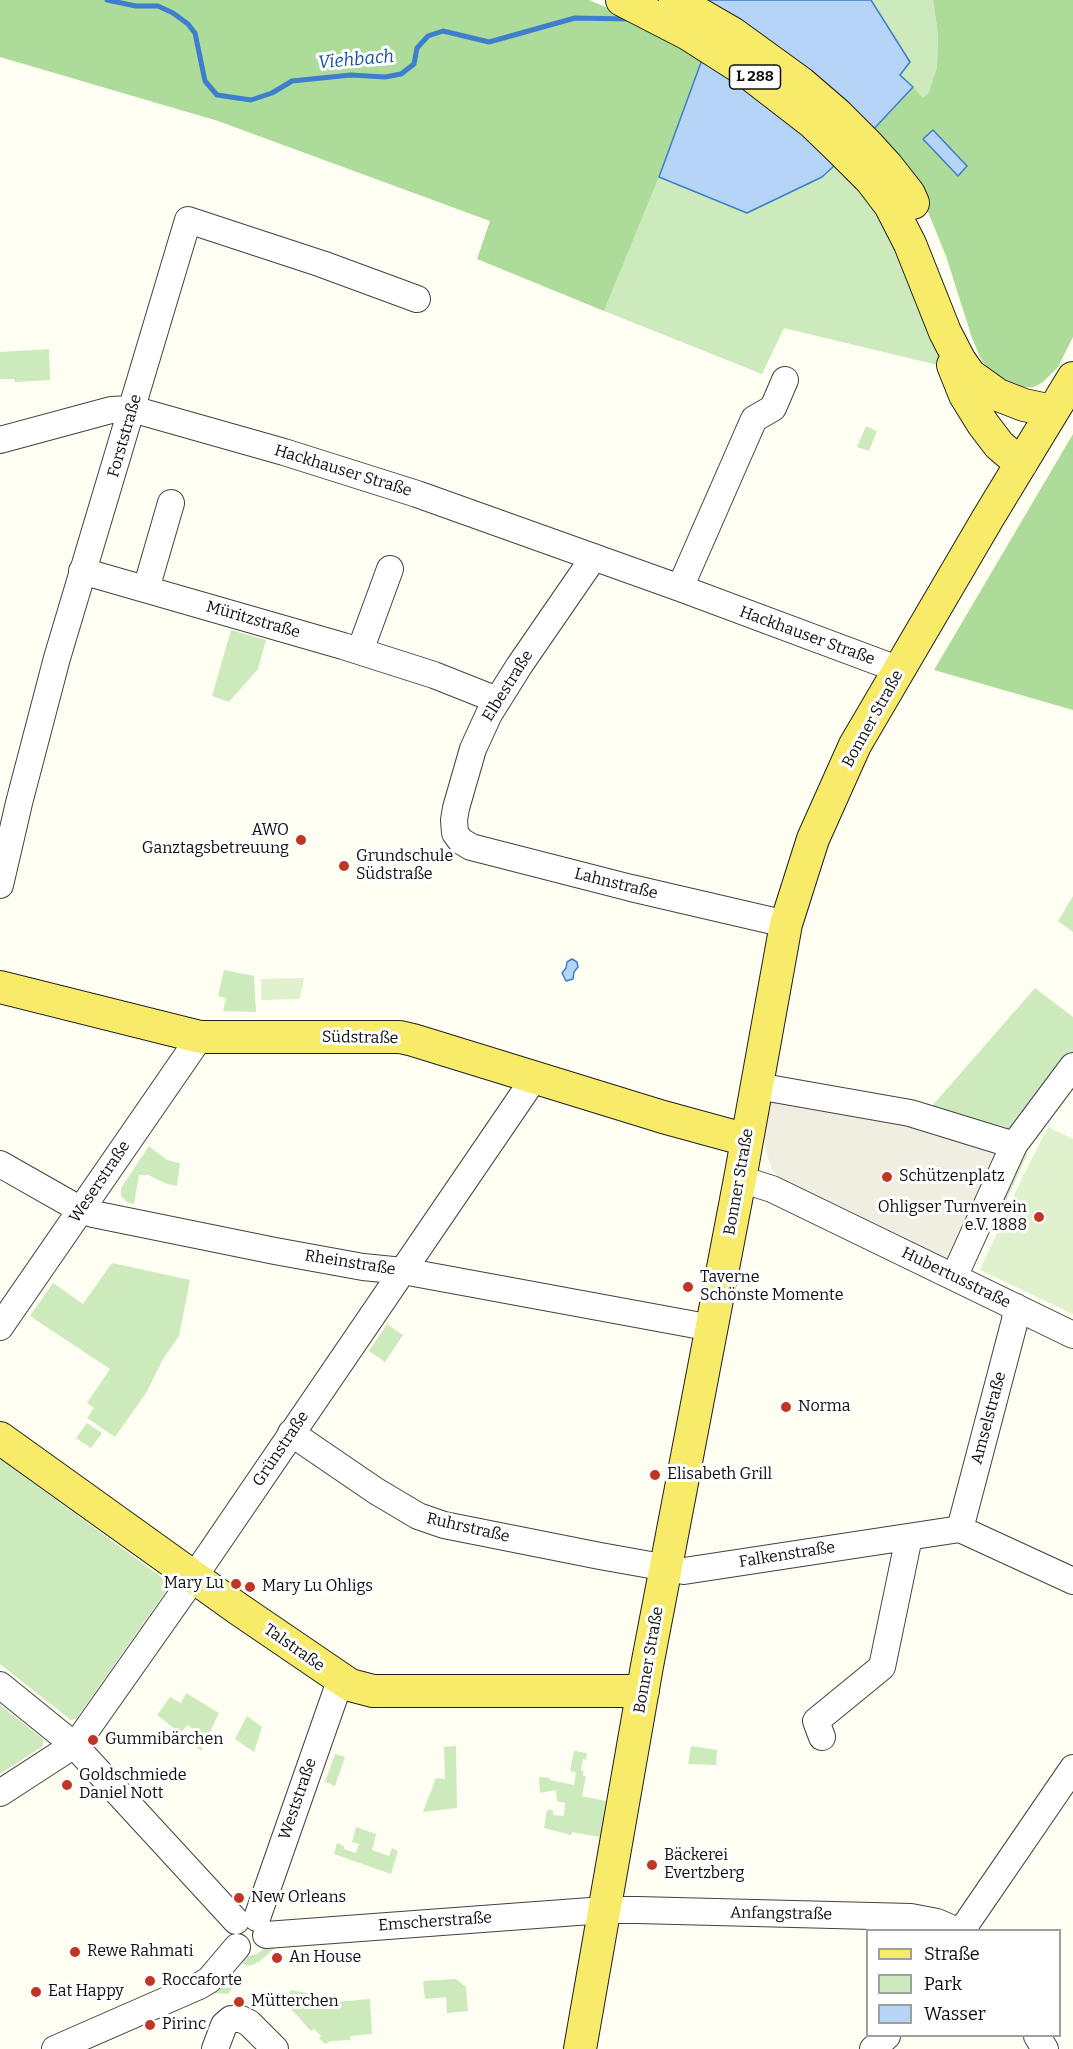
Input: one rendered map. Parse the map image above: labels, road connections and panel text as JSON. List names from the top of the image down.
{
  "streets": {
    "main road": [
      "L 288",
      "Bonner Straße",
      "Südstraße",
      "Talstraße"
    ],
    "street": [
      "Forststraße",
      "Hackhauser Straße",
      "Müritzstraße",
      "Elbestraße",
      "Lahnstraße",
      "Weserstraße",
      "Rheinstraße",
      "Hubertusstraße",
      "Amselstraße",
      "Grünstraße",
      "Ruhrstraße",
      "Falkenstraße",
      "Weststraße",
      "Anfangstraße",
      "Emscherstraße"
    ]
  },
  "crossings": [
    ["L 288", "Bonner Straße"],
    ["Forststraße", "Hackhauser Straße"],
    ["Forststraße", "Müritzstraße"],
    ["Hackhauser Straße", "Elbestraße"],
    ["Hackhauser Straße", "Bonner Straße"],
    ["Müritzstraße", "Elbestraße"],
    ["Elbestraße", "Lahnstraße"],
    ["Bonner Straße", "Lahnstraße"],
    ["Bonner Straße", "Südstraße"],
    ["Bonner Straße", "Rheinstraße"],
    ["Bonner Straße", "Hubertusstraße"],
    ["Bonner Straße", "Ruhrstraße"],
    ["Bonner Straße", "Falkenstraße"],
    ["Bonner Straße", "Talstraße"],
    ["Bonner Straße", "Anfangstraße"],
    ["Bonner Straße", "Emscherstraße"],
    ["Südstraße", "Weserstraße"],
    ["Südstraße", "Grünstraße"],
    ["Weserstraße", "Rheinstraße"],
    ["Rheinstraße", "Grünstraße"],
    ["Hubertusstraße", "Amselstraße"],
    ["Amselstraße", "Falkenstraße"],
    ["Grünstraße", "Ruhrstraße"],
    ["Grünstraße", "Talstraße"],
    ["Ruhrstraße", "Falkenstraße"],
    ["Talstraße", "Weststraße"],
    ["Weststraße", "Emscherstraße"],
    ["Anfangstraße", "Emscherstraße"]
  ],
  "water": ["Viehbach"],
  "places": [
    "AWO Ganztagsbetreuung",
    "Grundschule Südstraße",
    "Schützenplatz",
    "Ohligser Turnverein e.V. 1888",
    "Taverne Schönste Momente",
    "Norma",
    "Elisabeth Grill",
    "Mary Lu",
    "Mary Lu Ohligs",
    "Gummibärchen",
    "Goldschmiede Daniel Nott",
    "Bäckerei Evertzberg",
    "New Orleans",
    "Rewe Rahmati",
    "An House",
    "Roccaforte",
    "Eat Happy",
    "Mütterchen",
    "Pirinc"
  ],
  "legend": ["Straße", "Park", "Wasser"]
}
